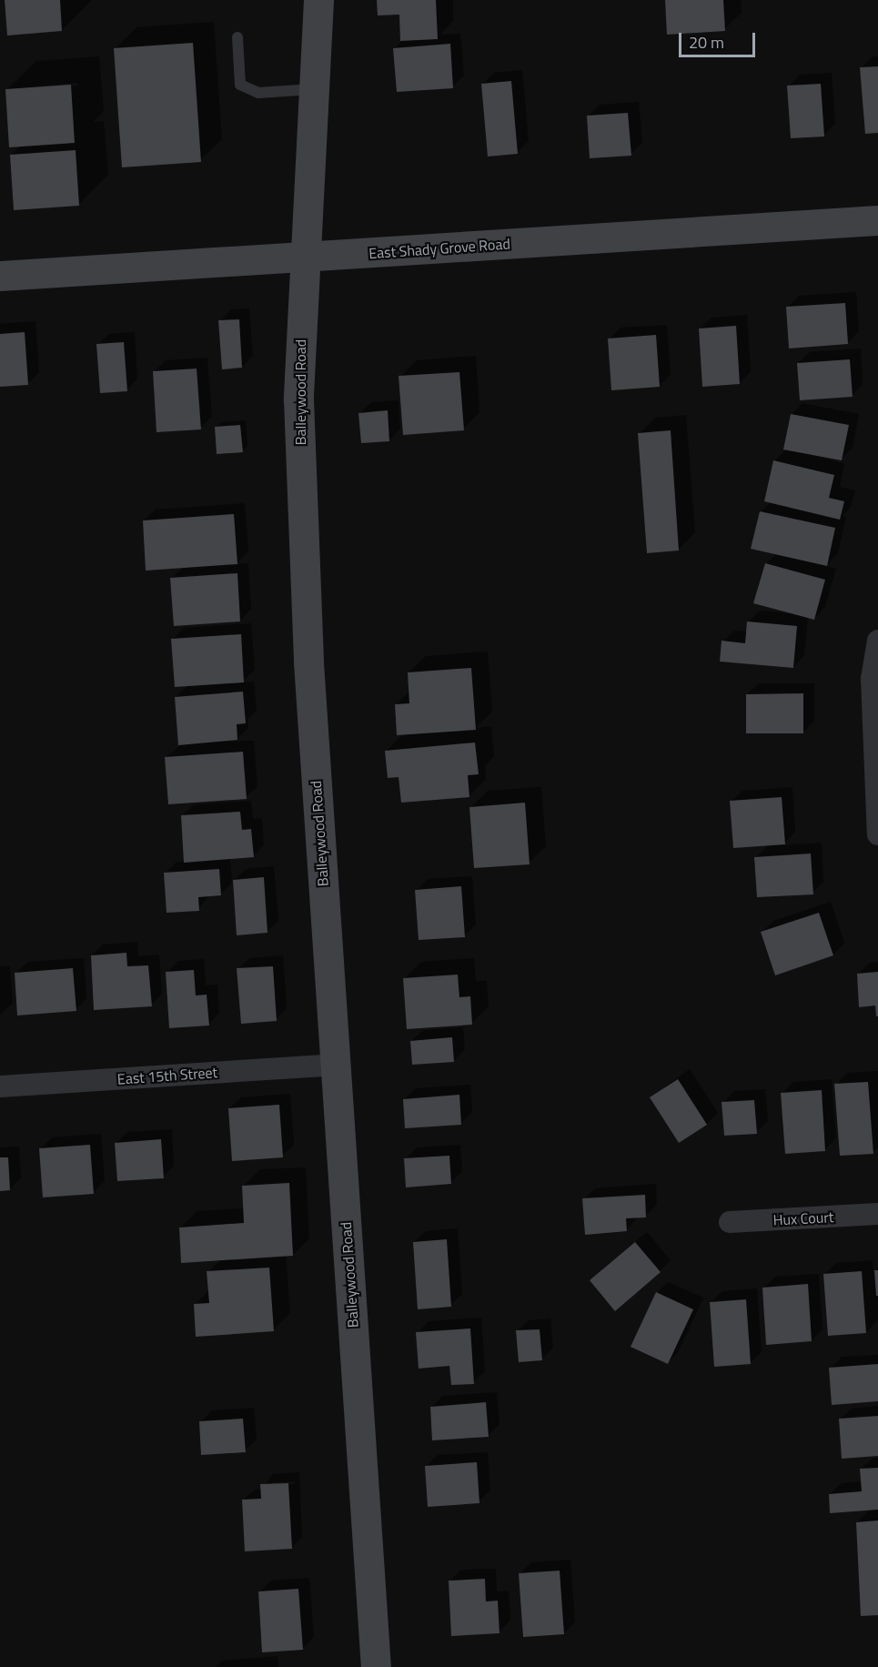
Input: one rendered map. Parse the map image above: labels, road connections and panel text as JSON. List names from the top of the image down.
{
  "streets": {
    "street": [
      "East Shady Grove Road",
      "Balleywood Road",
      "East 15th Street",
      "Hux Court"
    ]
  },
  "crossings": [
    ["East Shady Grove Road", "Balleywood Road"],
    ["Balleywood Road", "East 15th Street"]
  ],
  "scale_bar": "20 m"
}
